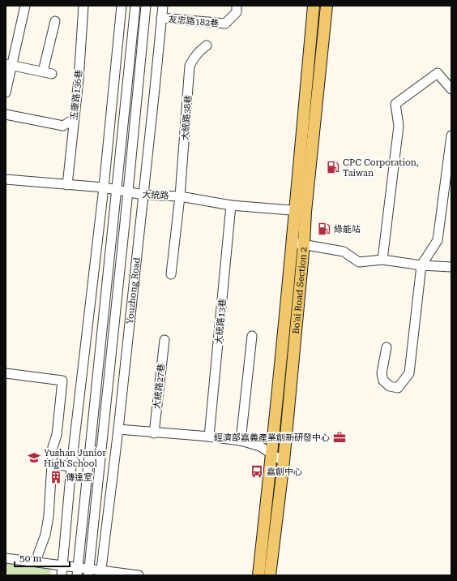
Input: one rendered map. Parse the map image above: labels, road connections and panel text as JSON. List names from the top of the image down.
{
  "streets": {
    "main road": ["Bo'ai Road Section 2"],
    "street": [
      "友忠路182巷",
      "玉康路136巷",
      "大統路38巷",
      "大統路",
      "Youzhong Road",
      "大統路13巷",
      "大統路27巷"
    ]
  },
  "crossings": [
    ["友忠路182巷", "Youzhong Road"],
    ["玉康路136巷", "大統路"],
    ["大統路38巷", "大統路"],
    ["大統路", "Youzhong Road"],
    ["大統路", "Bo'ai Road Section 2"],
    ["大統路", "大統路13巷"]
  ],
  "places": {
    "fuel station": ["CPC Corporation, Taiwan", "綠能站"],
    "office": ["經濟部嘉義產業創新研發中心"],
    "school or university": ["Yushan Junior High School"],
    "bus stop": ["嘉創中心"],
    "building": ["傳達室"]
  },
  "scale_bar": "50 m"
}
